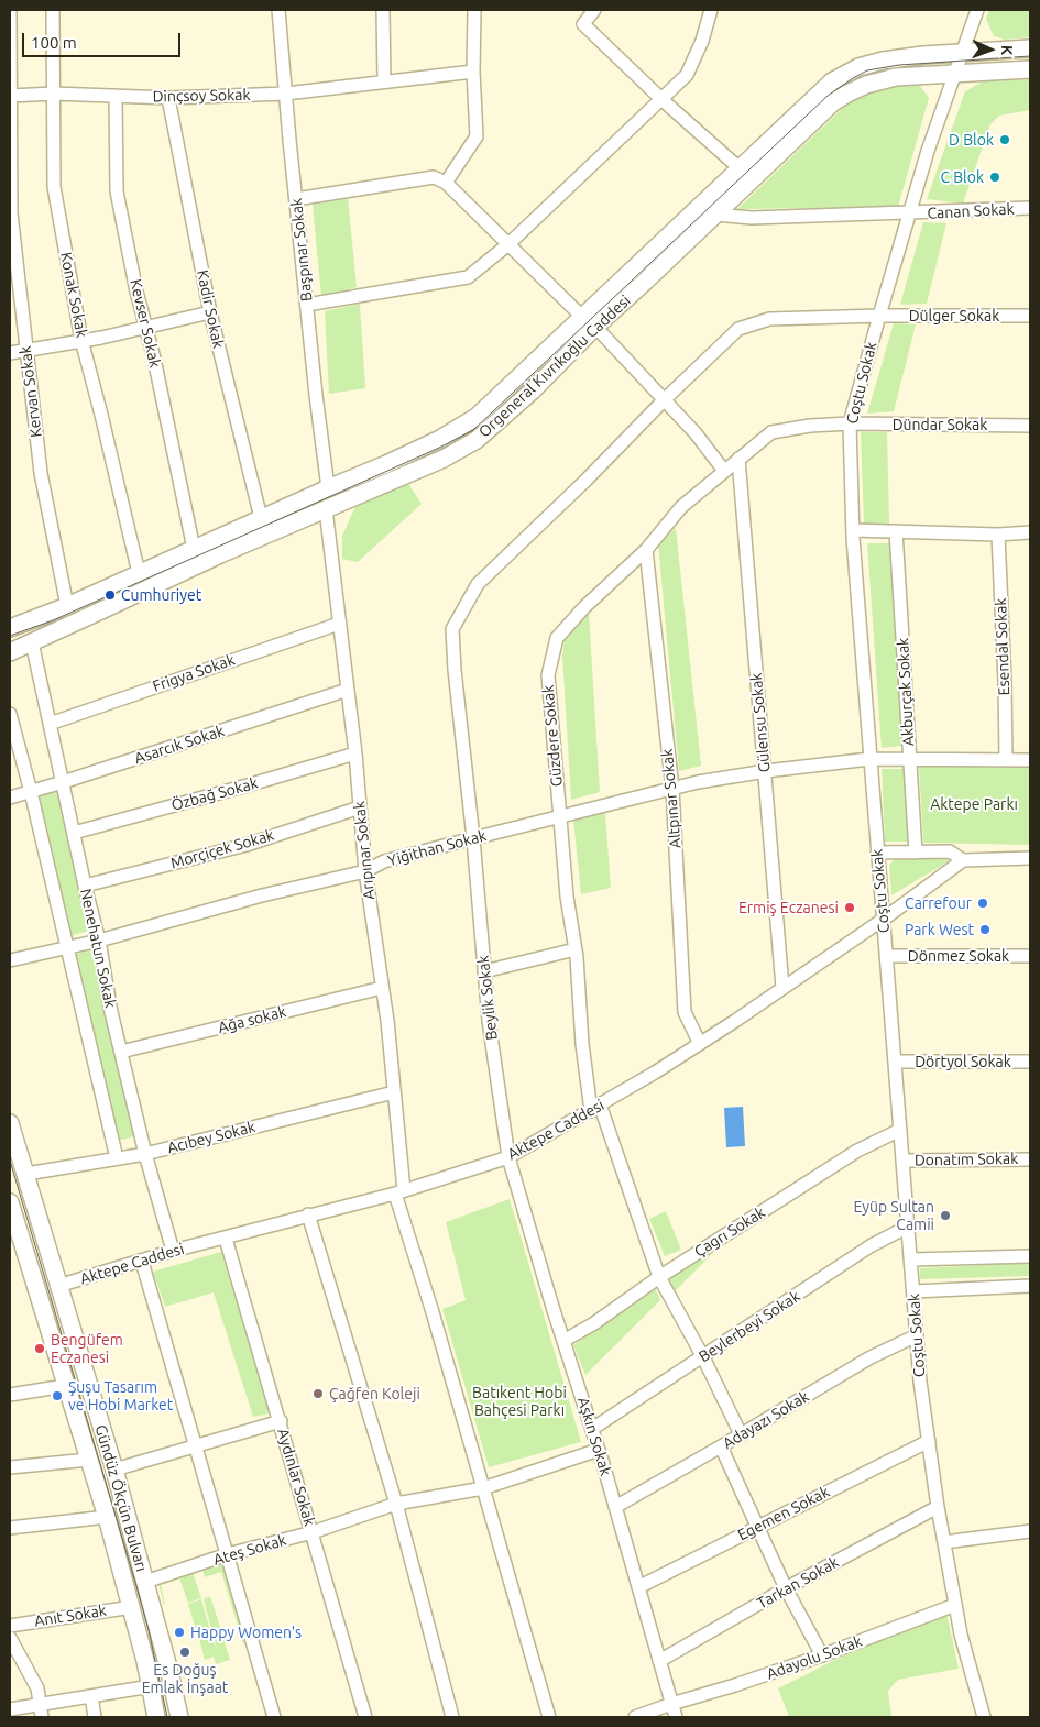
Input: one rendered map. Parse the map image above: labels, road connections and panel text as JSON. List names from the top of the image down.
{
  "streets": {
    "main road": ["Orgeneral Kıvrıkoğlu Caddesi", "Gündüz Ökçün Bulvarı"],
    "street": [
      "Dinçsoy Sokak",
      "Canan Sokak",
      "Başpınar Sokak",
      "Konak Sokak",
      "Kadir Sokak",
      "Dülger Sokak",
      "Kevser Sokak",
      "Coştu Sokak",
      "Kervan Sokak",
      "Dündar Sokak",
      "Esendal Sokak",
      "Frigya Sokak",
      "Akburçak Sokak",
      "Gülensu Sokak",
      "Güzdere Sokak",
      "Asarcık Sokak",
      "Özbağ Sokak",
      "Altpınar Sokak",
      "Yiğithan Sokak",
      "Morçiçek Sokak",
      "Arıpınar Sokak",
      "Nenehatun Sokak",
      "Dönmez Sokak",
      "Beylik Sokak",
      "Ağa sokak",
      "Dörtyol Sokak",
      "Aktepe Caddesi",
      "Acıbey Sokak",
      "Donatım Sokak",
      "Çagrı Sokak",
      "Beylerbeyi Sokak",
      "Adayazı Sokak",
      "Aşkın Sokak",
      "Aydınlar Sokak",
      "Egemen Sokak",
      "Ateş Sokak",
      "Tarkan Sokak",
      "Anıt Sokak",
      "Adayolu Sokak"
    ]
  },
  "crossings": [
    ["Dinçsoy Sokak", "Başpınar Sokak"],
    ["Dinçsoy Sokak", "Konak Sokak"],
    ["Dinçsoy Sokak", "Kadir Sokak"],
    ["Dinçsoy Sokak", "Kevser Sokak"],
    ["Dinçsoy Sokak", "Kervan Sokak"],
    ["Canan Sokak", "Orgeneral Kıvrıkoğlu Caddesi"],
    ["Canan Sokak", "Coştu Sokak"],
    ["Dülger Sokak", "Coştu Sokak"],
    ["Dülger Sokak", "Beylik Sokak"],
    ["Orgeneral Kıvrıkoğlu Caddesi", "Coştu Sokak"],
    ["Orgeneral Kıvrıkoğlu Caddesi", "Arıpınar Sokak"],
    ["Orgeneral Kıvrıkoğlu Caddesi", "Nenehatun Sokak"],
    ["Coştu Sokak", "Dündar Sokak"],
    ["Coştu Sokak", "Güzdere Sokak"],
    ["Coştu Sokak", "Yiğithan Sokak"],
    ["Coştu Sokak", "Dönmez Sokak"],
    ["Coştu Sokak", "Dörtyol Sokak"],
    ["Coştu Sokak", "Aktepe Caddesi"],
    ["Coştu Sokak", "Donatım Sokak"],
    ["Coştu Sokak", "Çagrı Sokak"],
    ["Coştu Sokak", "Beylerbeyi Sokak"],
    ["Coştu Sokak", "Adayazı Sokak"],
    ["Coştu Sokak", "Egemen Sokak"],
    ["Coştu Sokak", "Tarkan Sokak"],
    ["Coştu Sokak", "Adayolu Sokak"],
    ["Dündar Sokak", "Güzdere Sokak"],
    ["Esendal Sokak", "Yiğithan Sokak"],
    ["Frigya Sokak", "Arıpınar Sokak"],
    ["Frigya Sokak", "Nenehatun Sokak"],
    ["Akburçak Sokak", "Yiğithan Sokak"],
    ["Gülensu Sokak", "Güzdere Sokak"],
    ["Gülensu Sokak", "Yiğithan Sokak"],
    ["Gülensu Sokak", "Aktepe Caddesi"],
    ["Güzdere Sokak", "Altpınar Sokak"],
    ["Güzdere Sokak", "Yiğithan Sokak"],
    ["Güzdere Sokak", "Aktepe Caddesi"],
    ["Güzdere Sokak", "Çagrı Sokak"],
    ["Güzdere Sokak", "Beylerbeyi Sokak"],
    ["Güzdere Sokak", "Adayazı Sokak"],
    ["Asarcık Sokak", "Arıpınar Sokak"],
    ["Asarcık Sokak", "Nenehatun Sokak"],
    ["Özbağ Sokak", "Arıpınar Sokak"],
    ["Özbağ Sokak", "Nenehatun Sokak"],
    ["Altpınar Sokak", "Yiğithan Sokak"],
    ["Altpınar Sokak", "Aktepe Caddesi"],
    ["Yiğithan Sokak", "Arıpınar Sokak"],
    ["Yiğithan Sokak", "Nenehatun Sokak"],
    ["Yiğithan Sokak", "Beylik Sokak"],
    ["Morçiçek Sokak", "Arıpınar Sokak"],
    ["Morçiçek Sokak", "Nenehatun Sokak"],
    ["Arıpınar Sokak", "Ağa sokak"],
    ["Arıpınar Sokak", "Aktepe Caddesi"],
    ["Arıpınar Sokak", "Acıbey Sokak"],
    ["Arıpınar Sokak", "Ateş Sokak"],
    ["Nenehatun Sokak", "Ağa sokak"],
    ["Nenehatun Sokak", "Aktepe Caddesi"],
    ["Nenehatun Sokak", "Acıbey Sokak"],
    ["Beylik Sokak", "Aktepe Caddesi"],
    ["Beylik Sokak", "Aşkın Sokak"],
    ["Aktepe Caddesi", "Aşkın Sokak"],
    ["Aktepe Caddesi", "Aydınlar Sokak"],
    ["Aktepe Caddesi", "Gündüz Ökçün Bulvarı"],
    ["Acıbey Sokak", "Gündüz Ökçün Bulvarı"],
    ["Çagrı Sokak", "Aşkın Sokak"],
    ["Beylerbeyi Sokak", "Aşkın Sokak"],
    ["Adayazı Sokak", "Aşkın Sokak"],
    ["Aşkın Sokak", "Egemen Sokak"],
    ["Aşkın Sokak", "Ateş Sokak"],
    ["Aşkın Sokak", "Tarkan Sokak"],
    ["Aşkın Sokak", "Adayolu Sokak"],
    ["Aydınlar Sokak", "Ateş Sokak"],
    ["Gündüz Ökçün Bulvarı", "Ateş Sokak"],
    ["Gündüz Ökçün Bulvarı", "Anıt Sokak"]
  ],
  "parks": ["Aktepe Parkı", "Batıkent Hobi Bahçesi Parkı"],
  "places": [
    "D Blok",
    "C Blok",
    "Cumhuriyet",
    "Carrefour",
    "Ermiş Eczanesi",
    "Park West",
    "Eyüp Sultan Camii",
    "Bengüfem Eczanesi",
    "Çağfen Koleji",
    "Şuşu Tasarım ve Hobi Market",
    "Happy Women's",
    "Es Doğuş Emlak İnşaat"
  ],
  "scale_bar": "100 m",
  "north": "right"
}
